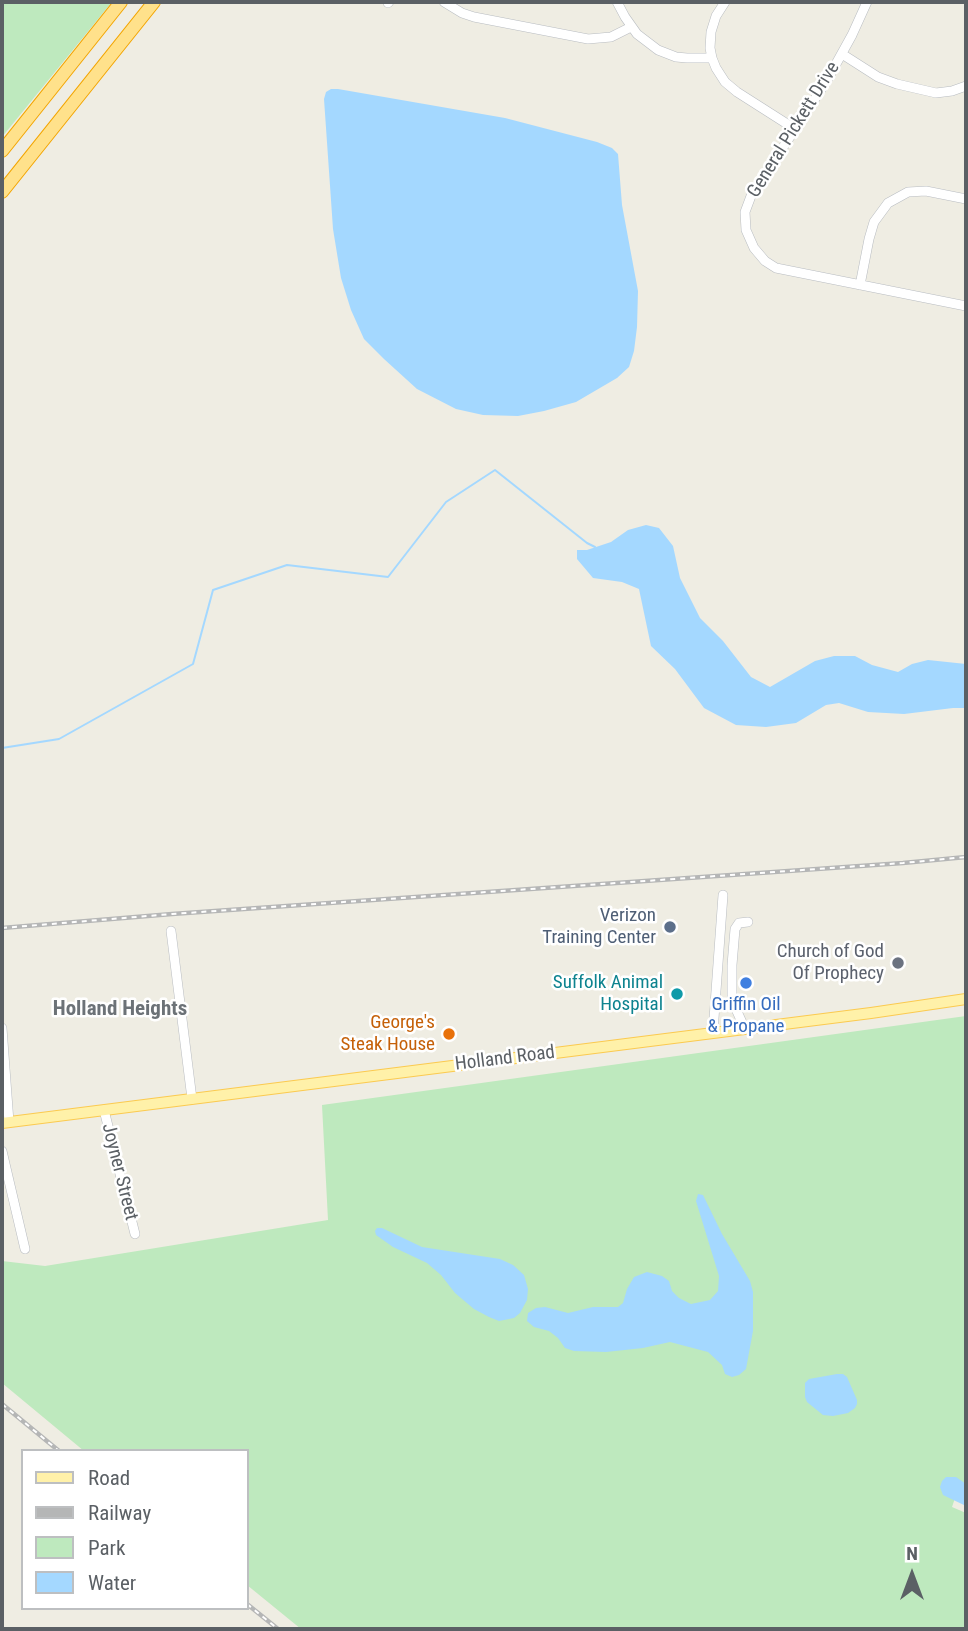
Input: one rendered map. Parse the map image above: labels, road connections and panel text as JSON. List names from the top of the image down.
{
  "streets": {
    "main road": ["Holland Road"],
    "street": ["General Pickett Drive", "Joyner Street"]
  },
  "crossings": [
    ["Holland Road", "Joyner Street"]
  ],
  "districts": ["Holland Heights"],
  "places": [
    "Verizon Training Center",
    "Church of God Of Prophecy",
    "Griffin Oil & Propane",
    "Suffolk Animal Hospital",
    "George's Steak House"
  ],
  "legend": [
    "Road",
    "Railway",
    "Park",
    "Water"
  ],
  "north": "top"
}
